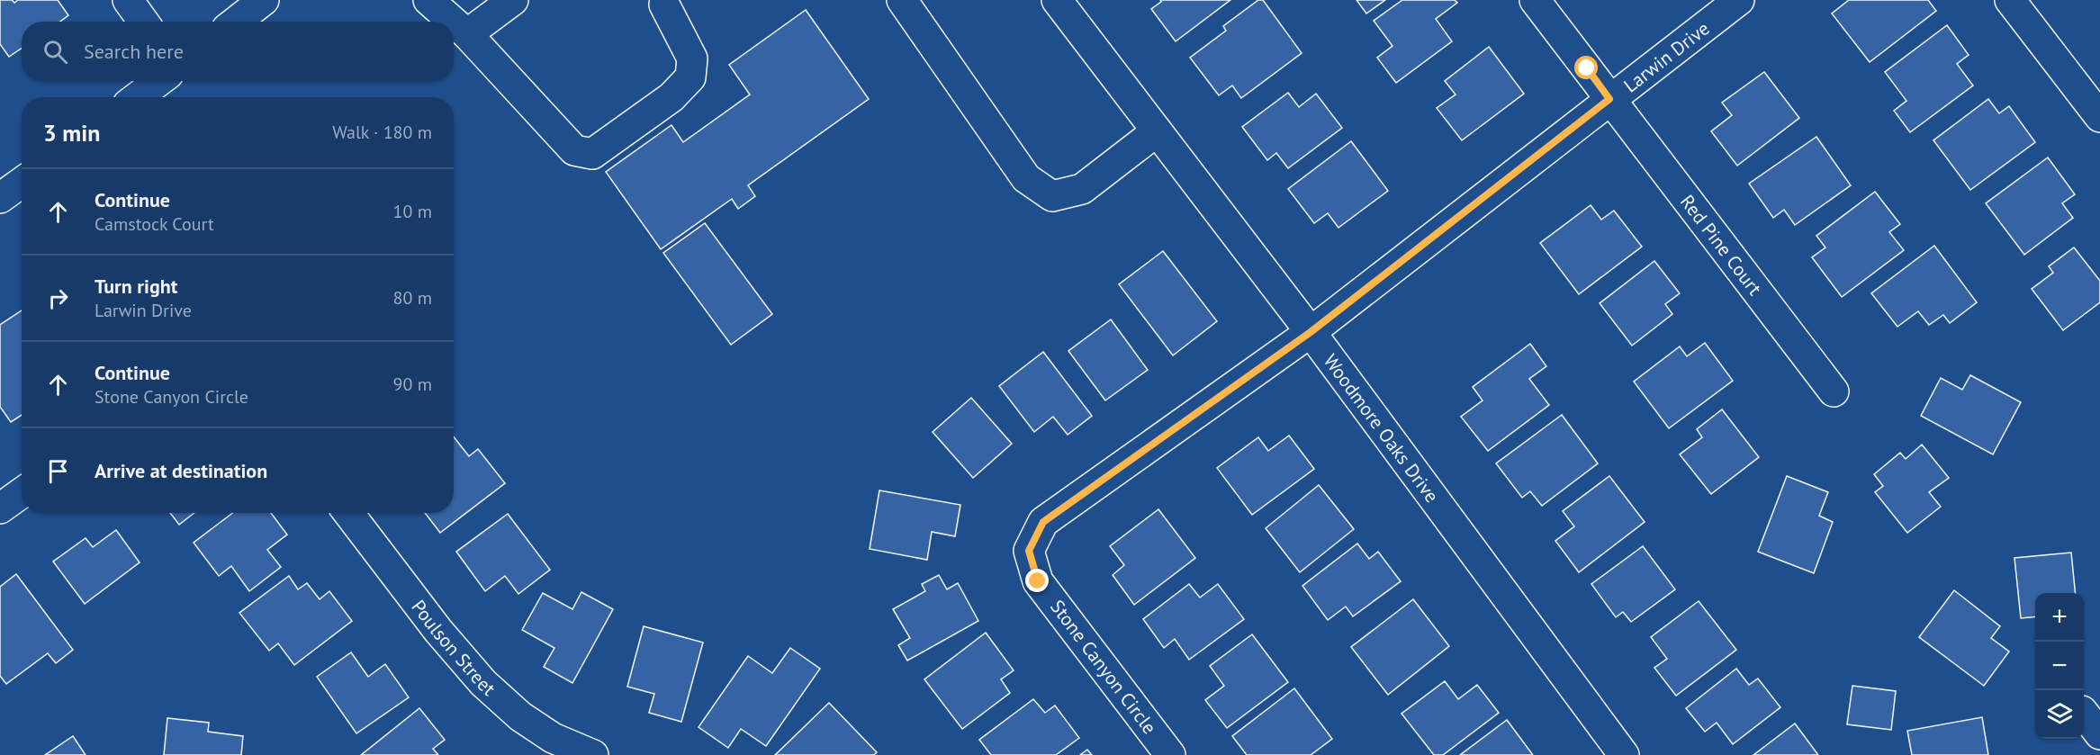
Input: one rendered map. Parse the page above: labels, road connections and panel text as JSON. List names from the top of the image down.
{
  "streets": {
    "street": [
      "Larwin Drive",
      "Red Pine Court",
      "Woodmore Oaks Drive",
      "Poulson Street",
      "Stone Canyon Circle"
    ]
  },
  "crossings": [
    ["Larwin Drive", "Red Pine Court"],
    ["Larwin Drive", "Woodmore Oaks Drive"],
    ["Larwin Drive", "Stone Canyon Circle"],
    ["Woodmore Oaks Drive", "Stone Canyon Circle"]
  ],
  "page": {
    "search": "Search here",
    "heading": ["3 min", "Walk · 180 m"],
    "list": [
      ["Continue", "Camstock Court", "10 m"],
      ["Turn right", "Larwin Drive", "80 m"],
      ["Continue", "Stone Canyon Circle", "90 m"],
      "Arrive at destination"
    ],
    "map_buttons": ["+", "−"]
  }
}
